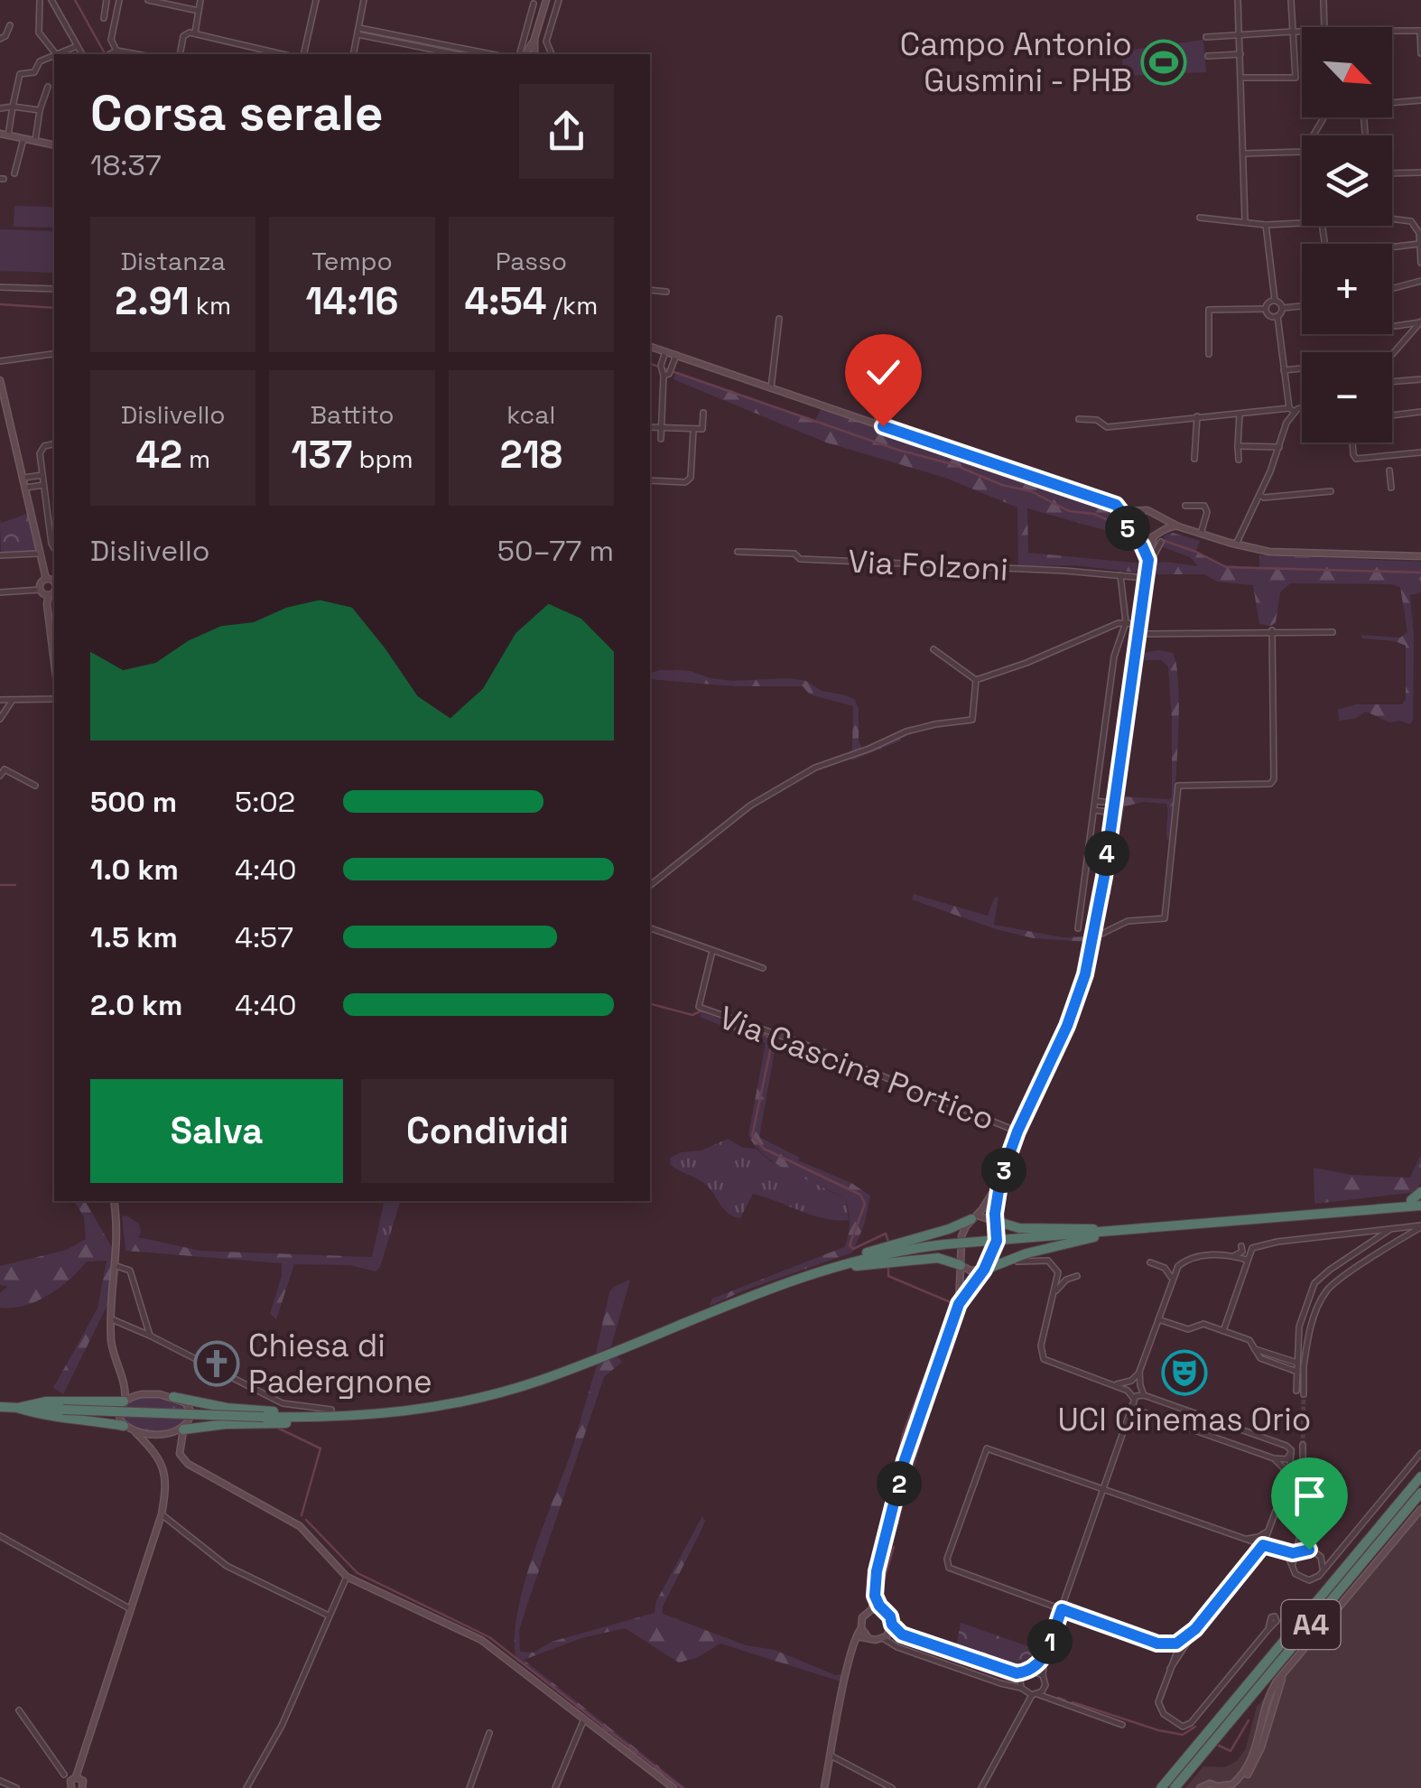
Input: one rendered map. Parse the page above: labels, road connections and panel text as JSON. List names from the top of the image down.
{
  "streets": {
    "highway": ["A4"],
    "street": ["Via Folzoni", "Via Cascina Portico"]
  },
  "places": {
    "sports": ["Campo Antonio Gusmini - PHB"],
    "church": ["Chiesa di Padergnone"],
    "theatre": ["UCI Cinemas Orio"]
  },
  "north": "bottom right",
  "page": {
    "map_buttons": ["+", "−"],
    "heading": ["Corsa serale", "18:37"],
    "stats": [
      ["Distanza", "2.91 km"],
      ["Tempo", "14:16"],
      ["Passo", "4:54 /km"],
      ["Dislivello", "42 m"],
      ["Battito", "137 bpm"],
      ["kcal", "218"]
    ],
    "pins": [
      "5",
      "4",
      "3",
      "2",
      "1"
    ],
    "chart": ["Dislivello", "50–77 m"],
    "list": [
      {
        "name": "500 m",
        "note": "5:02"
      },
      {
        "name": "1.0 km",
        "note": "4:40"
      },
      {
        "name": "1.5 km",
        "note": "4:57"
      },
      {
        "name": "2.0 km",
        "note": "4:40"
      }
    ],
    "buttons": ["Salva", "Condividi"]
  }
}
